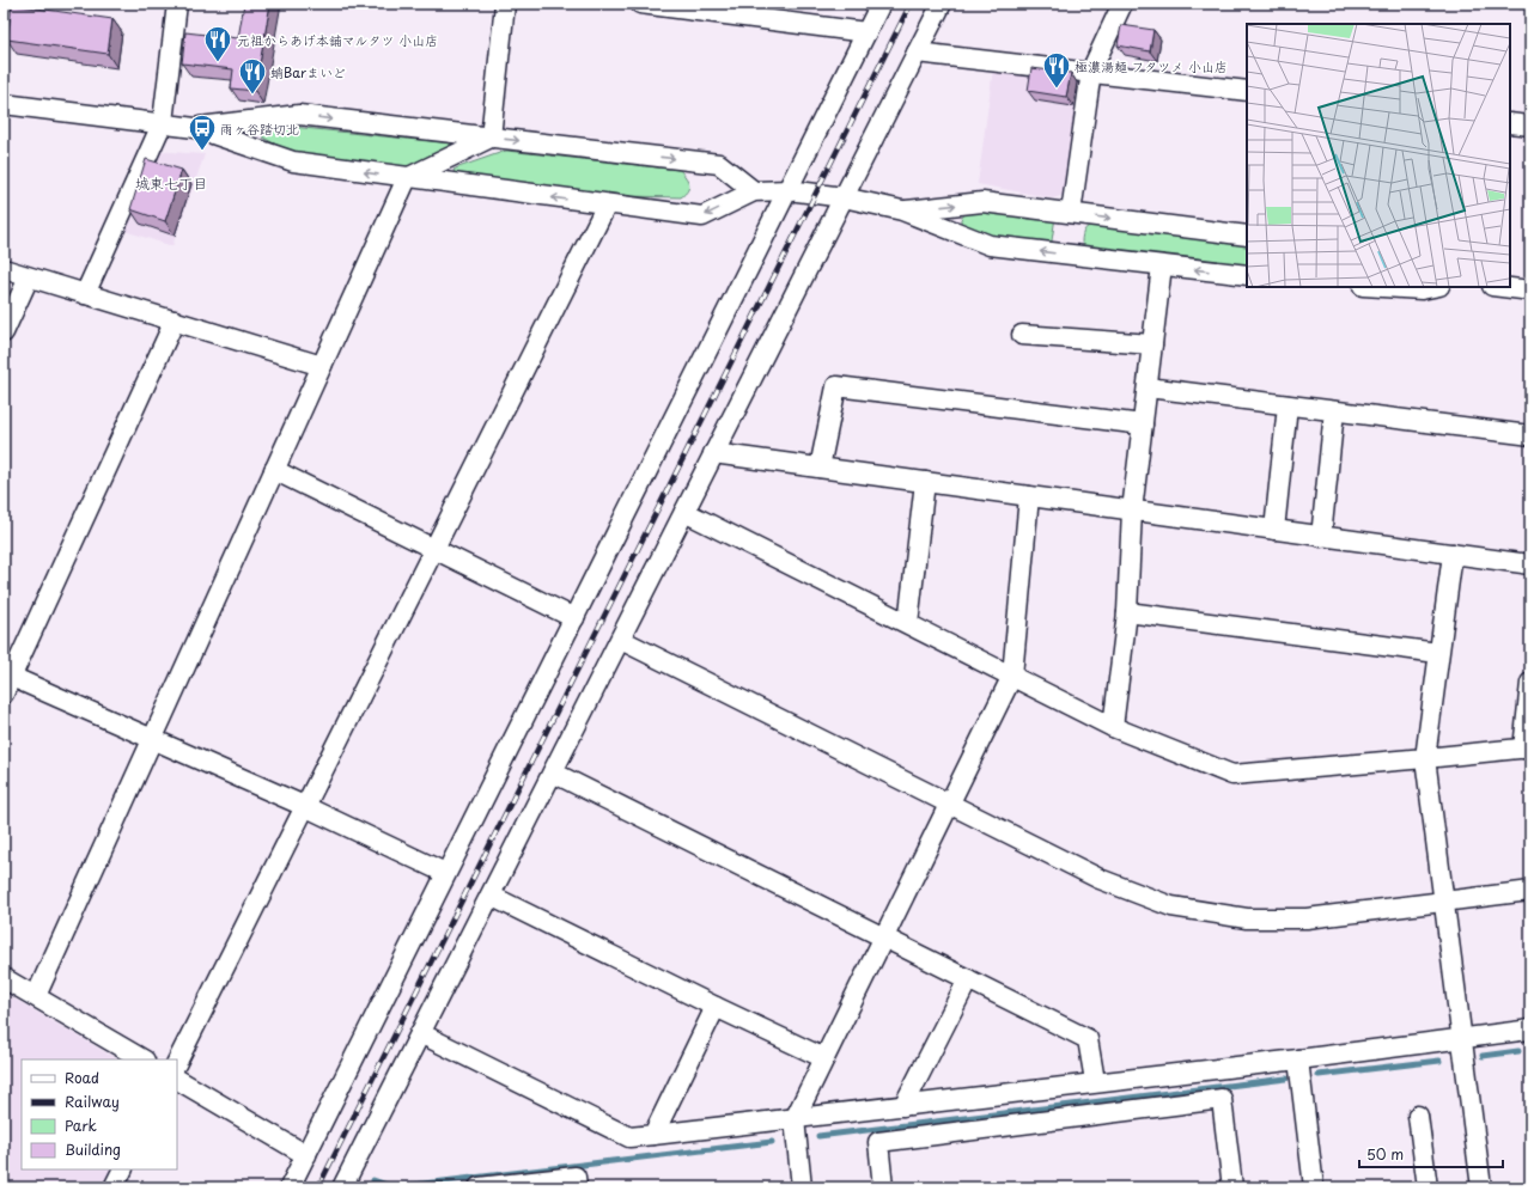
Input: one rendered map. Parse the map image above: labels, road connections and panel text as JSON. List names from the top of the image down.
{
  "districts": ["城東七丁目"],
  "places": {
    "restaurant": ["元祖からあげ本舗マルタツ 小山店", "極濃湯麺 フタツメ 小山店", "蛸Barまいど"],
    "bus stop": ["雨ヶ谷踏切北"]
  },
  "legend": [
    "Road",
    "Railway",
    "Park",
    "Building"
  ],
  "scale_bar": "50 m"
}
